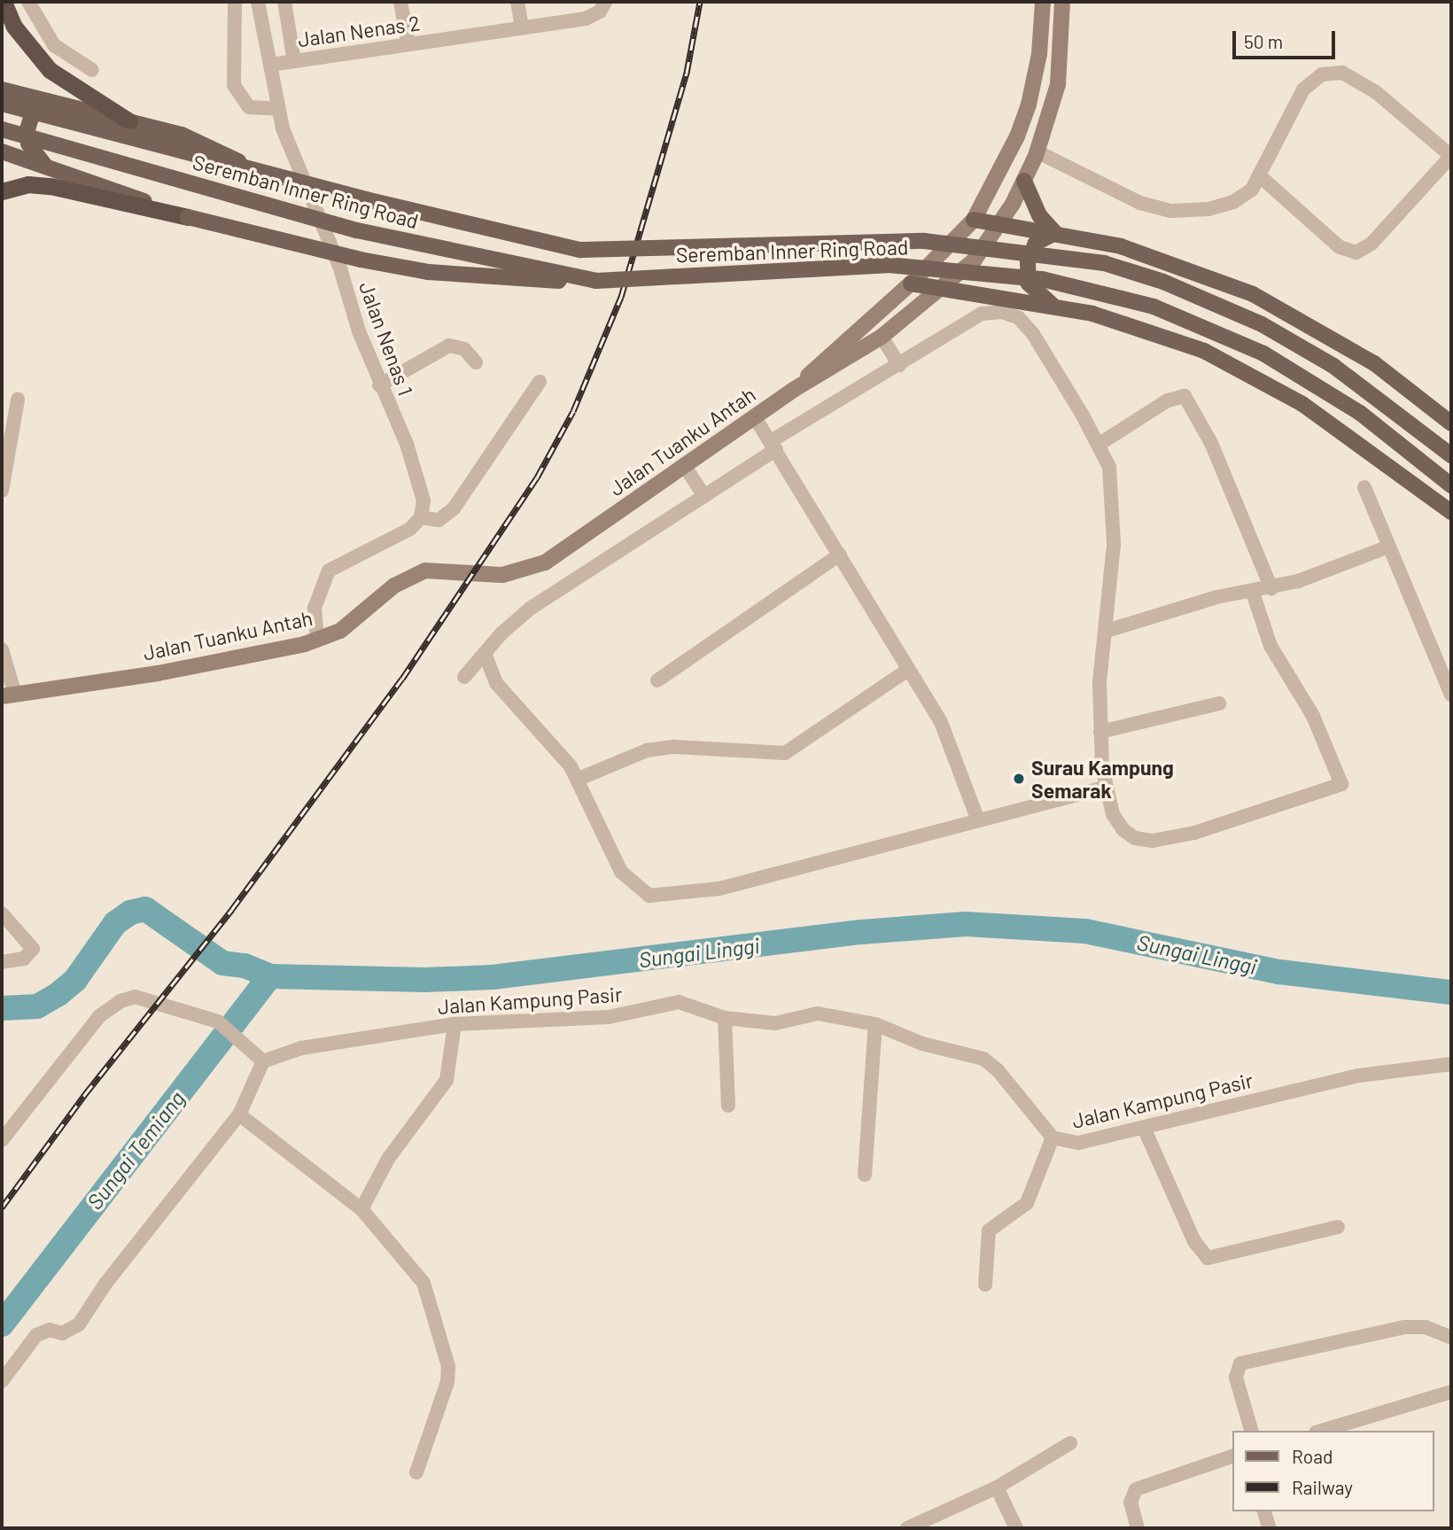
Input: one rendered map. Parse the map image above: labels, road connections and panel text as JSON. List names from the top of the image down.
{
  "streets": {
    "main road": ["Seremban Inner Ring Road", "Jalan Tuanku Antah"],
    "street": ["Jalan Nenas 2", "Jalan Nenas 1", "Jalan Kampung Pasir"]
  },
  "crossings": [
    ["Jalan Nenas 2", "Jalan Nenas 1"]
  ],
  "water": ["Sungai Linggi", "Sungai Temiang"],
  "places": ["Surau Kampung Semarak"],
  "legend": ["Road", "Railway"],
  "scale_bar": "50 m"
}
